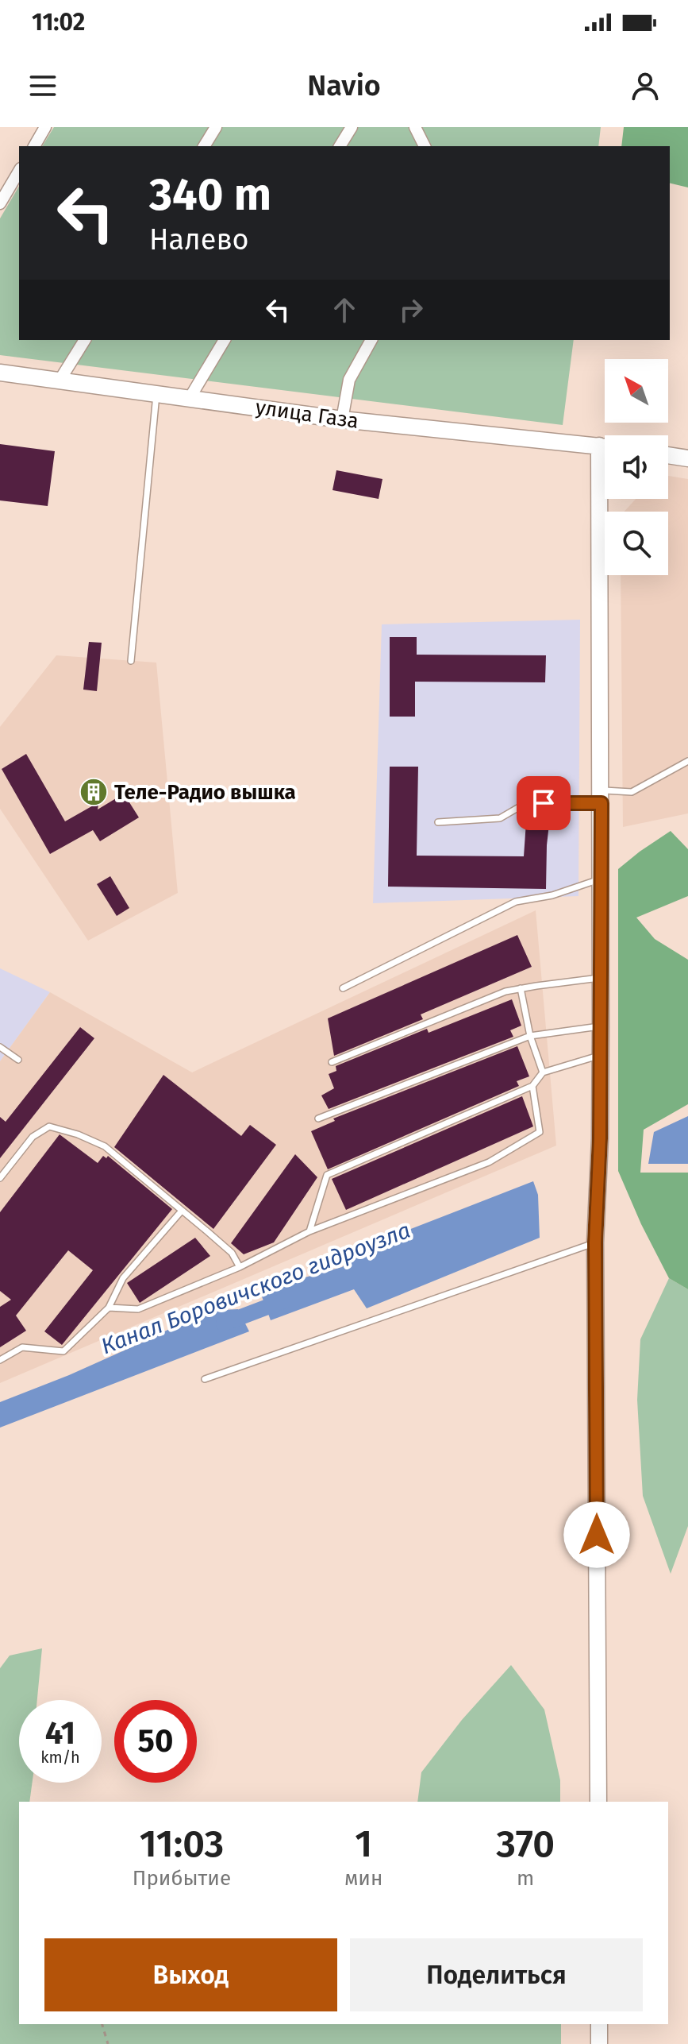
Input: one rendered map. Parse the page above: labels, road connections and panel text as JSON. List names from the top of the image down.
{
  "streets": {
    "main road": ["улица Газа"]
  },
  "water": ["Канал Боровичского гидроузла"],
  "places": {
    "building": ["Теле-Радио вышка"]
  },
  "north": "top left",
  "page": {
    "status": "11:02",
    "header": "Navio",
    "turn": ["340 m", "Налево"],
    "speed": "41 km/h",
    "limit": "50",
    "eta": [
      "11:03",
      "Прибытие",
      "1",
      "мин",
      "370",
      "m"
    ],
    "buttons": ["Выход", "Поделиться"]
  }
}
